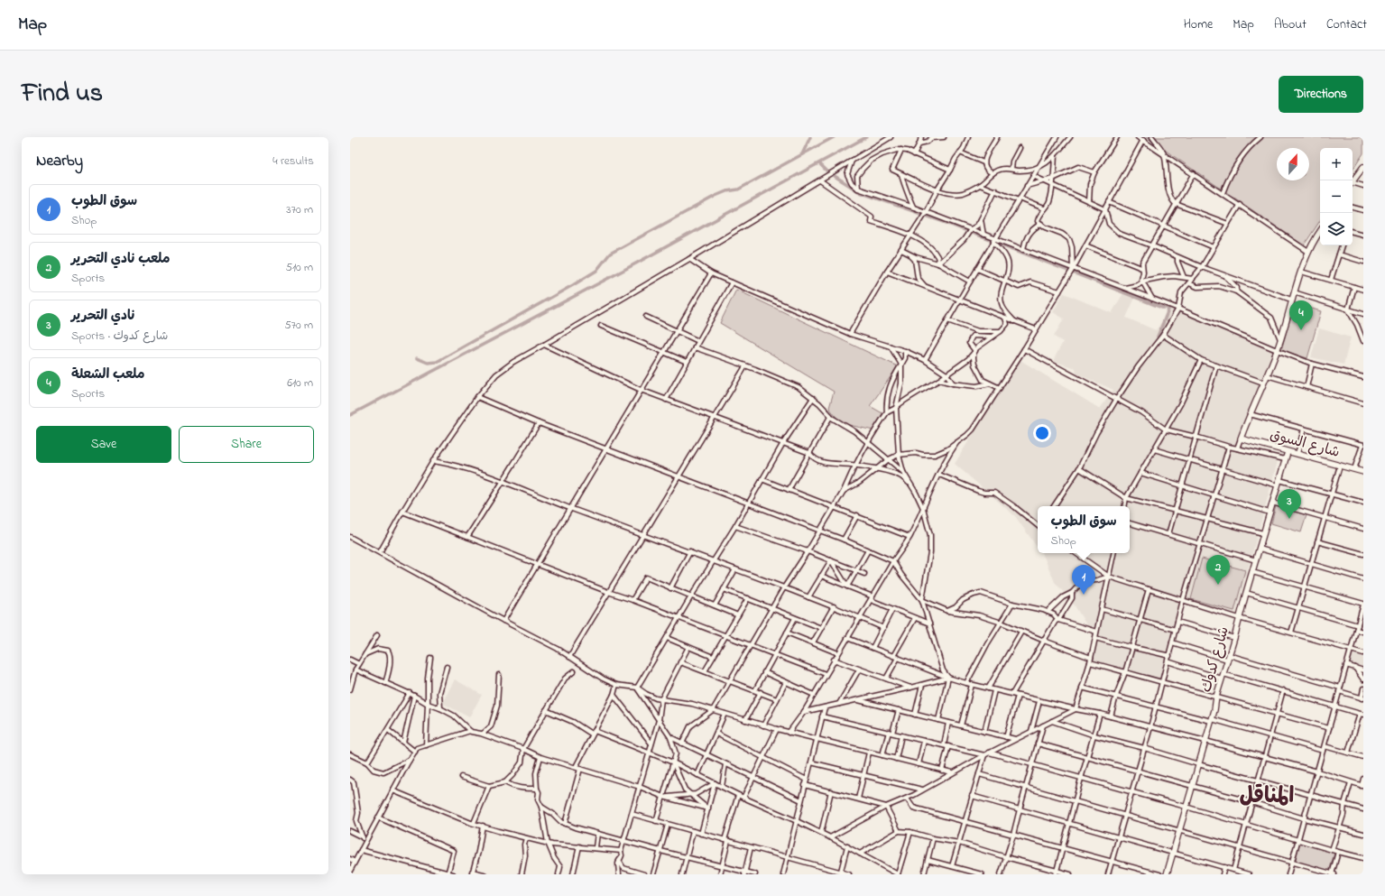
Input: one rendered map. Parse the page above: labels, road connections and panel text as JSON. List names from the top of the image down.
{
  "streets": {
    "street": ["شارع السوق", "شارع كدوك"]
  },
  "crossings": [
    ["شارع السوق", "شارع كدوك"]
  ],
  "districts": ["المناقل"],
  "north": "top",
  "page": {
    "header": "Map",
    "nav": [
      "Home",
      "Map",
      "About",
      "Contact"
    ],
    "title": "Find us",
    "buttons": [
      "Directions",
      ["Save", "Share"]
    ],
    "heading": ["Nearby", "4 results"],
    "map_buttons": ["+", "−"],
    "list": [
      {
        "mark": "1",
        "name": "سوق الطوب",
        "note": "Shop",
        "value": "370 m"
      },
      {
        "mark": "2",
        "name": "ملعب نادي التحرير",
        "note": "Sports",
        "value": "510 m"
      },
      {
        "mark": "3",
        "name": "نادي التحرير",
        "note": "Sports · شارع كدوك",
        "value": "570 m"
      },
      {
        "mark": "4",
        "name": "ملعب الشعلة",
        "note": "Sports",
        "value": "610 m"
      }
    ],
    "pins": [
      "4",
      "3",
      "2",
      "1"
    ],
    "popup": ["سوق الطوب", "Shop"]
  }
}
